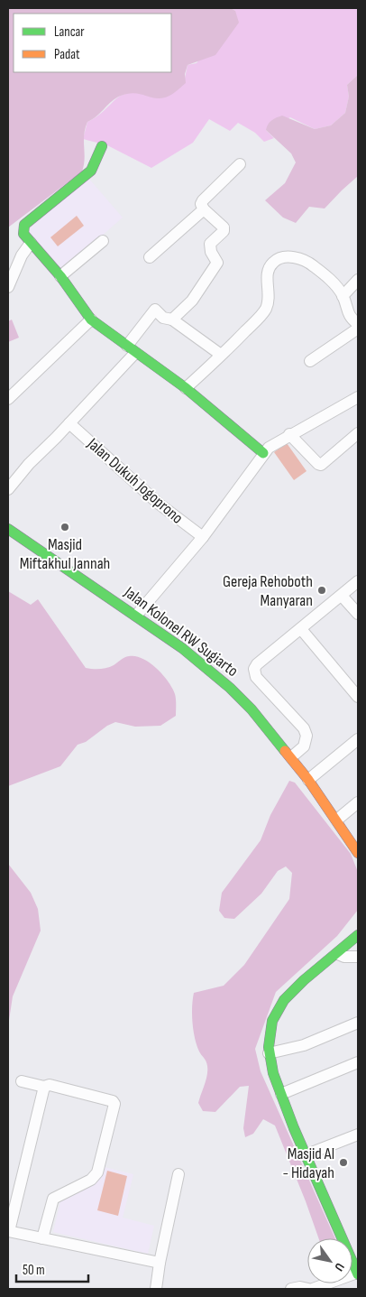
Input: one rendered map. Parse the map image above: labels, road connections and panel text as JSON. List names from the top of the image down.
{
  "streets": {
    "main road": ["Jalan Kolonel RW Sugiarto"],
    "street": ["Jalan Dukuh Jogoprono"]
  },
  "places": ["Masjid Miftakhul Jannah", "Gereja Rehoboth Manyaran", "Masjid Al - Hidayah"],
  "legend": ["Lancar", "Padat"],
  "scale_bar": "50 m",
  "north": "bottom right"
}
